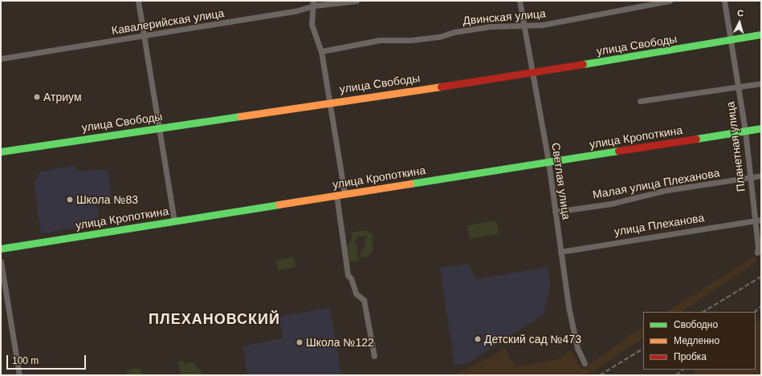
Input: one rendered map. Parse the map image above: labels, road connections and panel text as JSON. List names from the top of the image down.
{
  "streets": {
    "main road": ["улица Свободы", "улица Кропоткина"],
    "street": [
      "Двинская улица",
      "Кавалерийская улица",
      "Планетная улица",
      "Светлая улица",
      "Малая улица Плеханова",
      "улица Плеханова"
    ]
  },
  "crossings": [
    ["Двинская улица", "Светлая улица"],
    ["улица Свободы", "Планетная улица"],
    ["улица Свободы", "Светлая улица"],
    ["улица Кропоткина", "Планетная улица"],
    ["улица Кропоткина", "Светлая улица"],
    ["Планетная улица", "Малая улица Плеханова"],
    ["Планетная улица", "улица Плеханова"],
    ["Светлая улица", "Малая улица Плеханова"],
    ["Светлая улица", "улица Плеханова"]
  ],
  "districts": ["ПЛЕХАНОВСКИЙ"],
  "places": [
    "Атриум",
    "Школа №83",
    "Детский сад №473",
    "Школа №122"
  ],
  "legend": ["Свободно", "Медленно", "Пробка"],
  "scale_bar": "100 m",
  "north": "top"
}
